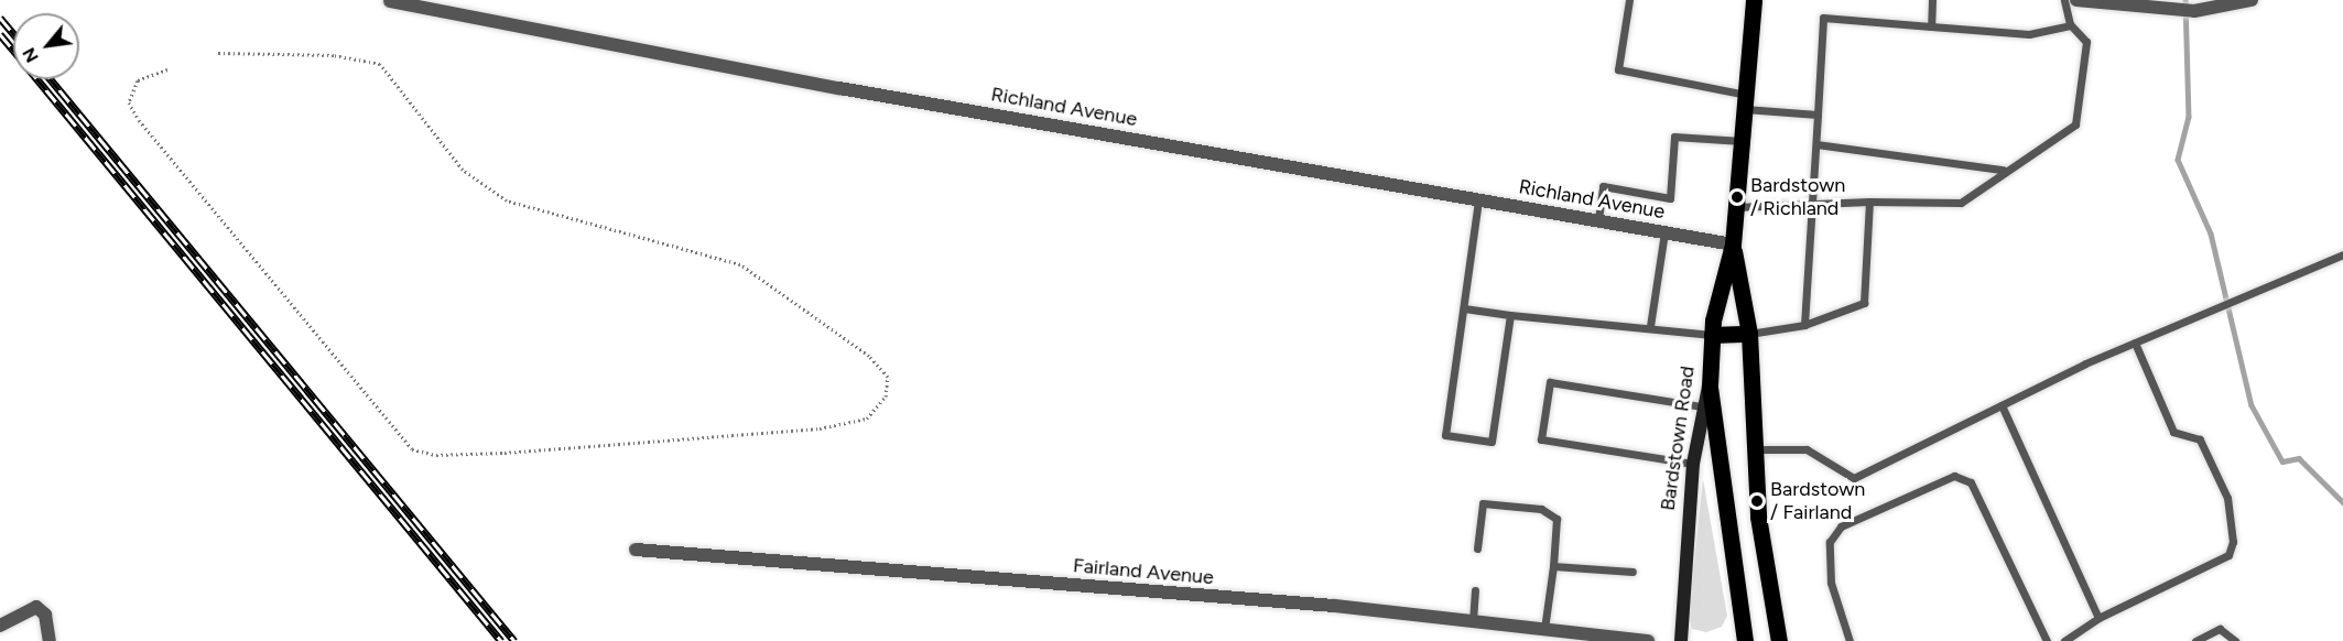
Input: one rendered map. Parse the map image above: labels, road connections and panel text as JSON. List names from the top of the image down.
{
  "streets": {
    "main road": ["Bardstown Road"],
    "street": ["Richland Avenue", "Fairland Avenue"]
  },
  "crossings": [
    ["Richland Avenue", "Bardstown Road"]
  ],
  "places": ["Bardstown / Richland", "Bardstown / Fairland"],
  "north": "bottom left"
}
